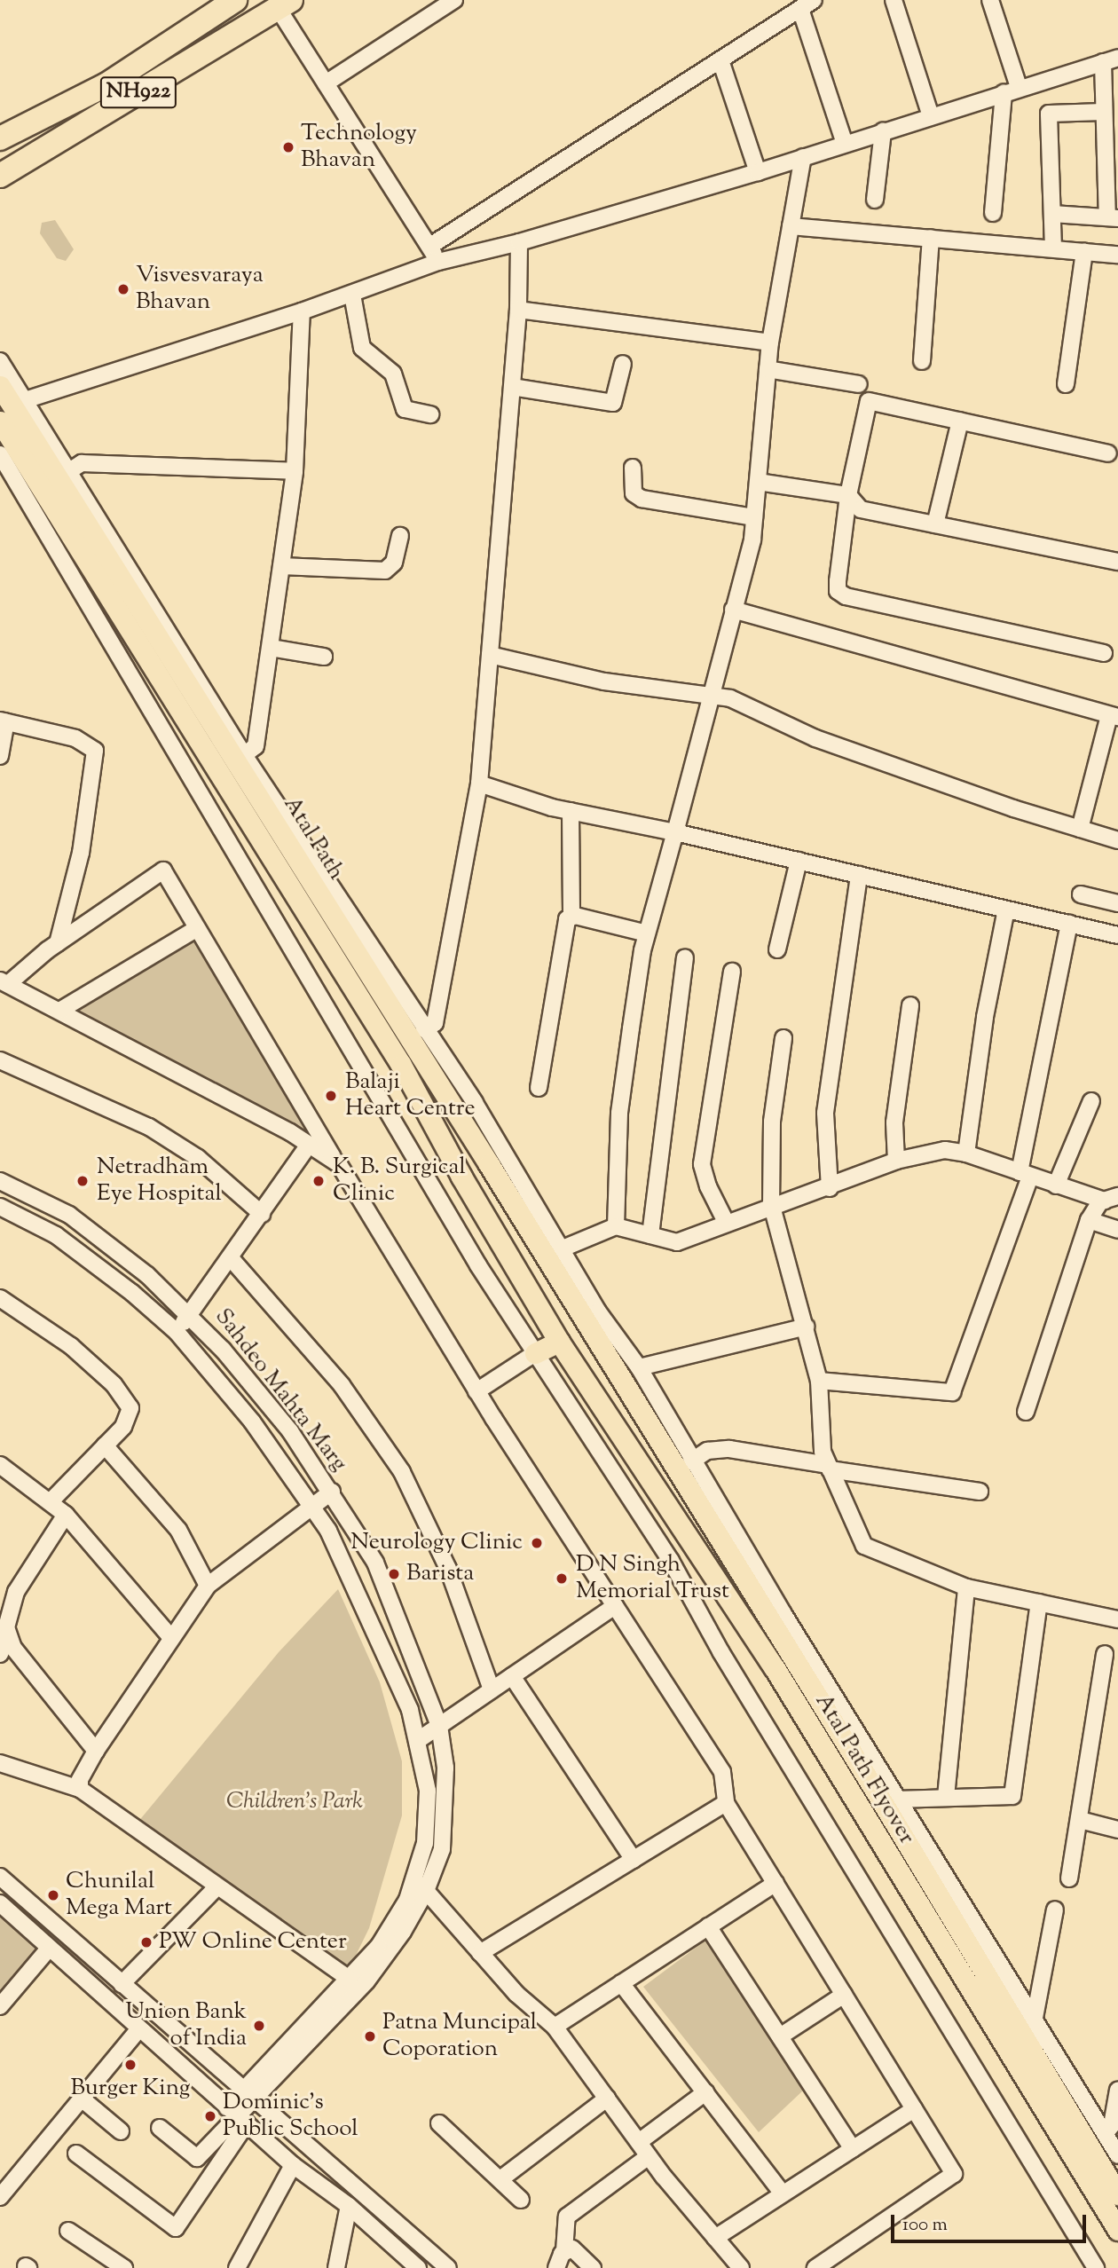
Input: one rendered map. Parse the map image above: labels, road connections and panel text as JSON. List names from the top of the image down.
{
  "streets": {
    "highway": ["NH922"],
    "main road": ["Atal Path", "Atal Path Flyover"],
    "street": ["Sahdeo Mahta Marg"]
  },
  "crossings": [
    ["Atal Path", "Atal Path Flyover"]
  ],
  "parks": ["Children's Park"],
  "places": [
    "Technology Bhavan",
    "Visvesvaraya Bhavan",
    "Balaji Heart Centre",
    "Netradham Eye Hospital",
    "K. B. Surgical Clinic",
    "Neurology Clinic",
    "Barista",
    "D N Singh Memorial Trust",
    "Chunilal Mega Mart",
    "PW Online Center",
    "Union Bank of India",
    "Patna Muncipal Coporation",
    "Burger King",
    "Dominic's Public School"
  ],
  "scale_bar": "100 m"
}
